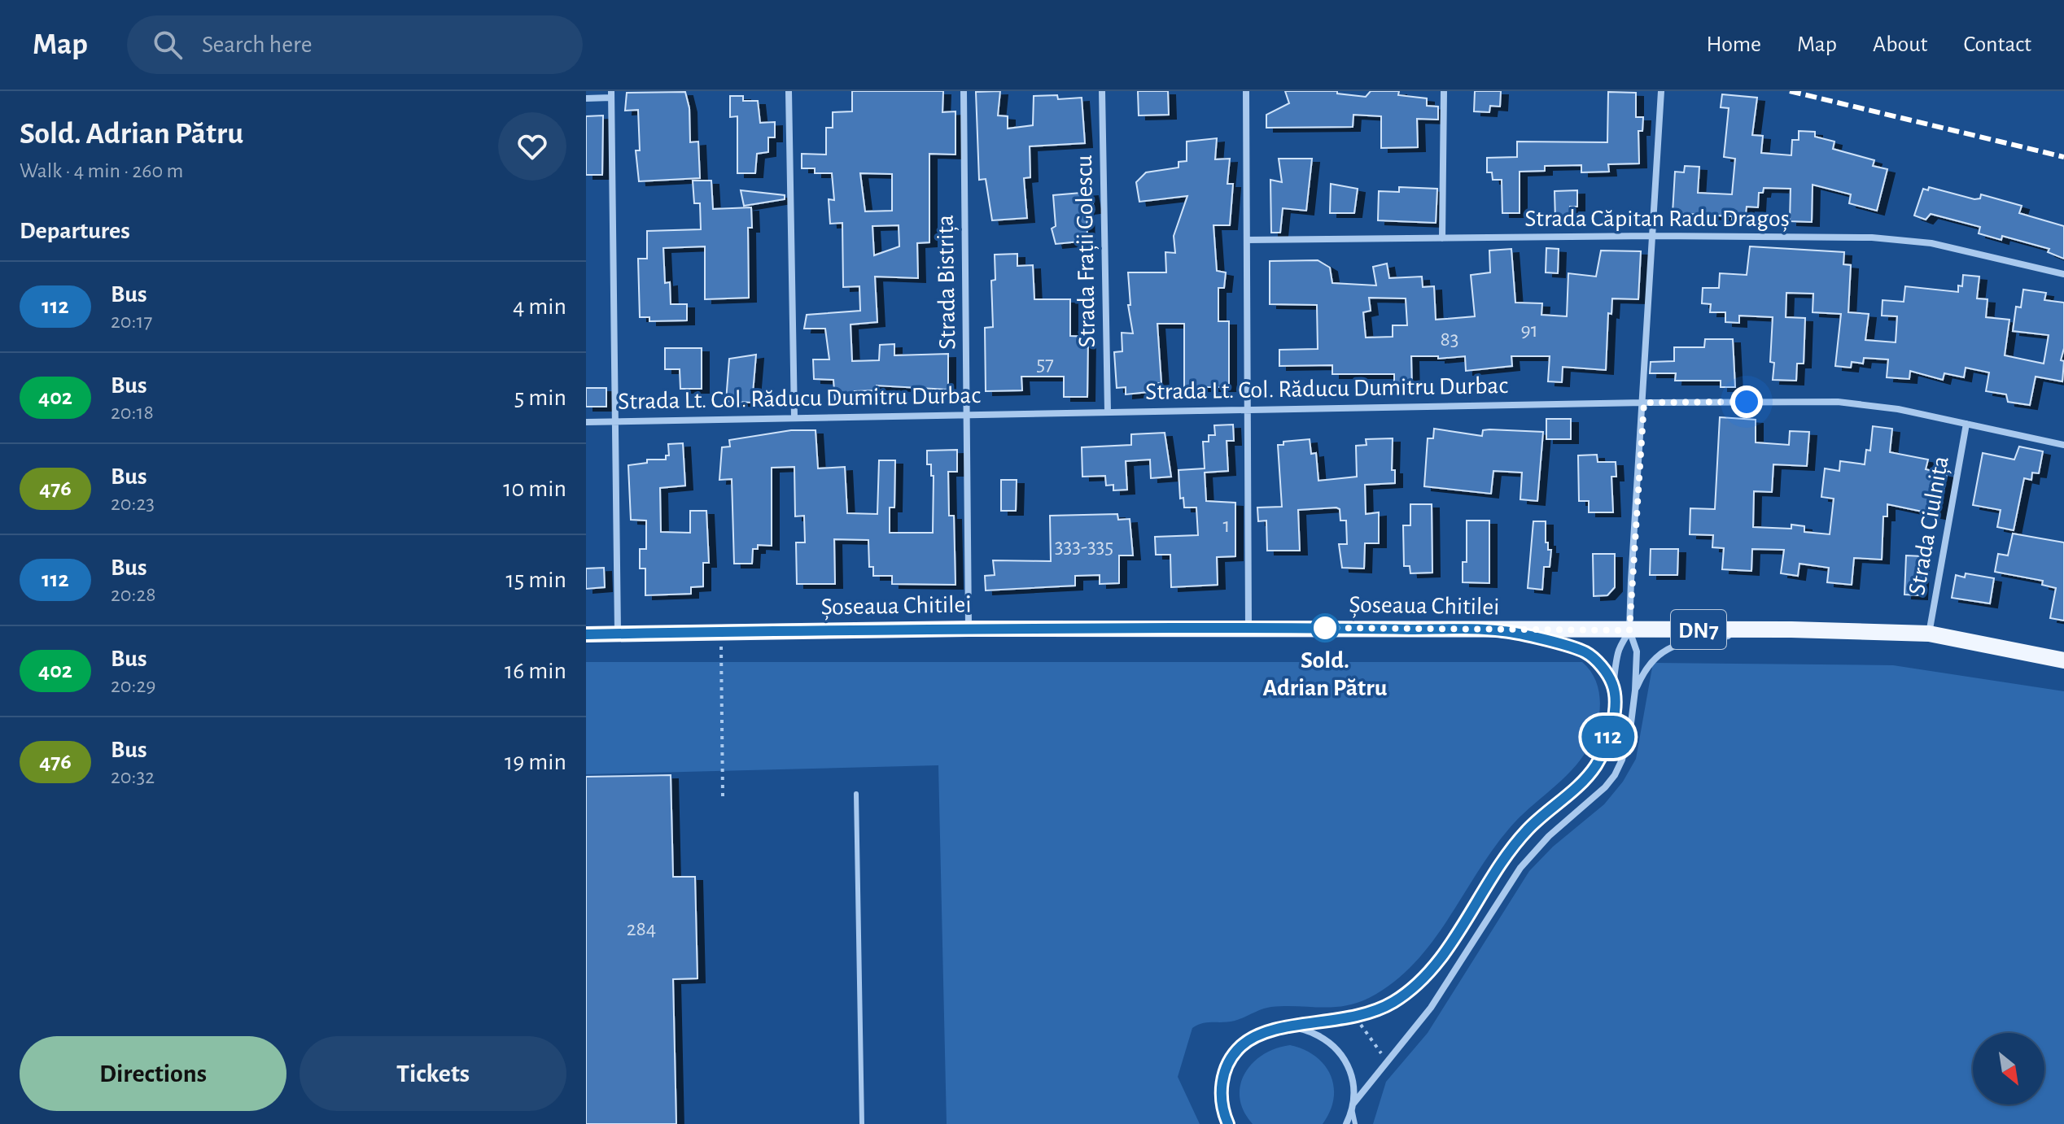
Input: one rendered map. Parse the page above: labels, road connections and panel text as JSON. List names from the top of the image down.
{
  "streets": {
    "main road": ["Șoseaua Chitilei", "DN7"],
    "street": [
      "Strada Căpitan Radu Dragoș",
      "Strada Frații Golescu",
      "Strada Bistrița",
      "Strada Lt. Col. Răducu Dumitru Durbac",
      "Strada Ciulnița"
    ]
  },
  "crossings": [
    ["Strada Frații Golescu", "Strada Lt. Col. Răducu Dumitru Durbac"],
    ["Strada Bistrița", "Strada Lt. Col. Răducu Dumitru Durbac"],
    ["Strada Bistrița", "Șoseaua Chitilei"],
    ["Strada Lt. Col. Răducu Dumitru Durbac", "Strada Ciulnița"],
    ["Strada Ciulnița", "Șoseaua Chitilei"]
  ],
  "places": ["Sold. Adrian Pătru"],
  "lines": ["bus line 112"],
  "house_numbers": [
    "91",
    "83",
    "57",
    "1",
    "333-335",
    "284"
  ],
  "north": "bottom right",
  "page": {
    "header": "Map",
    "search": "Search here",
    "nav": [
      "Home",
      "Map",
      "About",
      "Contact"
    ],
    "heading": [
      ["Sold. Adrian Pătru", "Walk · 4 min · 260 m"],
      "Departures"
    ],
    "on_map": "112",
    "list": [
      {
        "mark": "112",
        "name": "Bus",
        "note": "20:17",
        "value": "4 min"
      },
      {
        "mark": "402",
        "name": "Bus",
        "note": "20:18",
        "value": "5 min"
      },
      {
        "mark": "476",
        "name": "Bus",
        "note": "20:23",
        "value": "10 min"
      },
      {
        "mark": "112",
        "name": "Bus",
        "note": "20:28",
        "value": "15 min"
      },
      {
        "mark": "402",
        "name": "Bus",
        "note": "20:29",
        "value": "16 min"
      },
      {
        "mark": "476",
        "name": "Bus",
        "note": "20:32",
        "value": "19 min"
      }
    ],
    "buttons": ["Directions", "Tickets"]
  }
}
